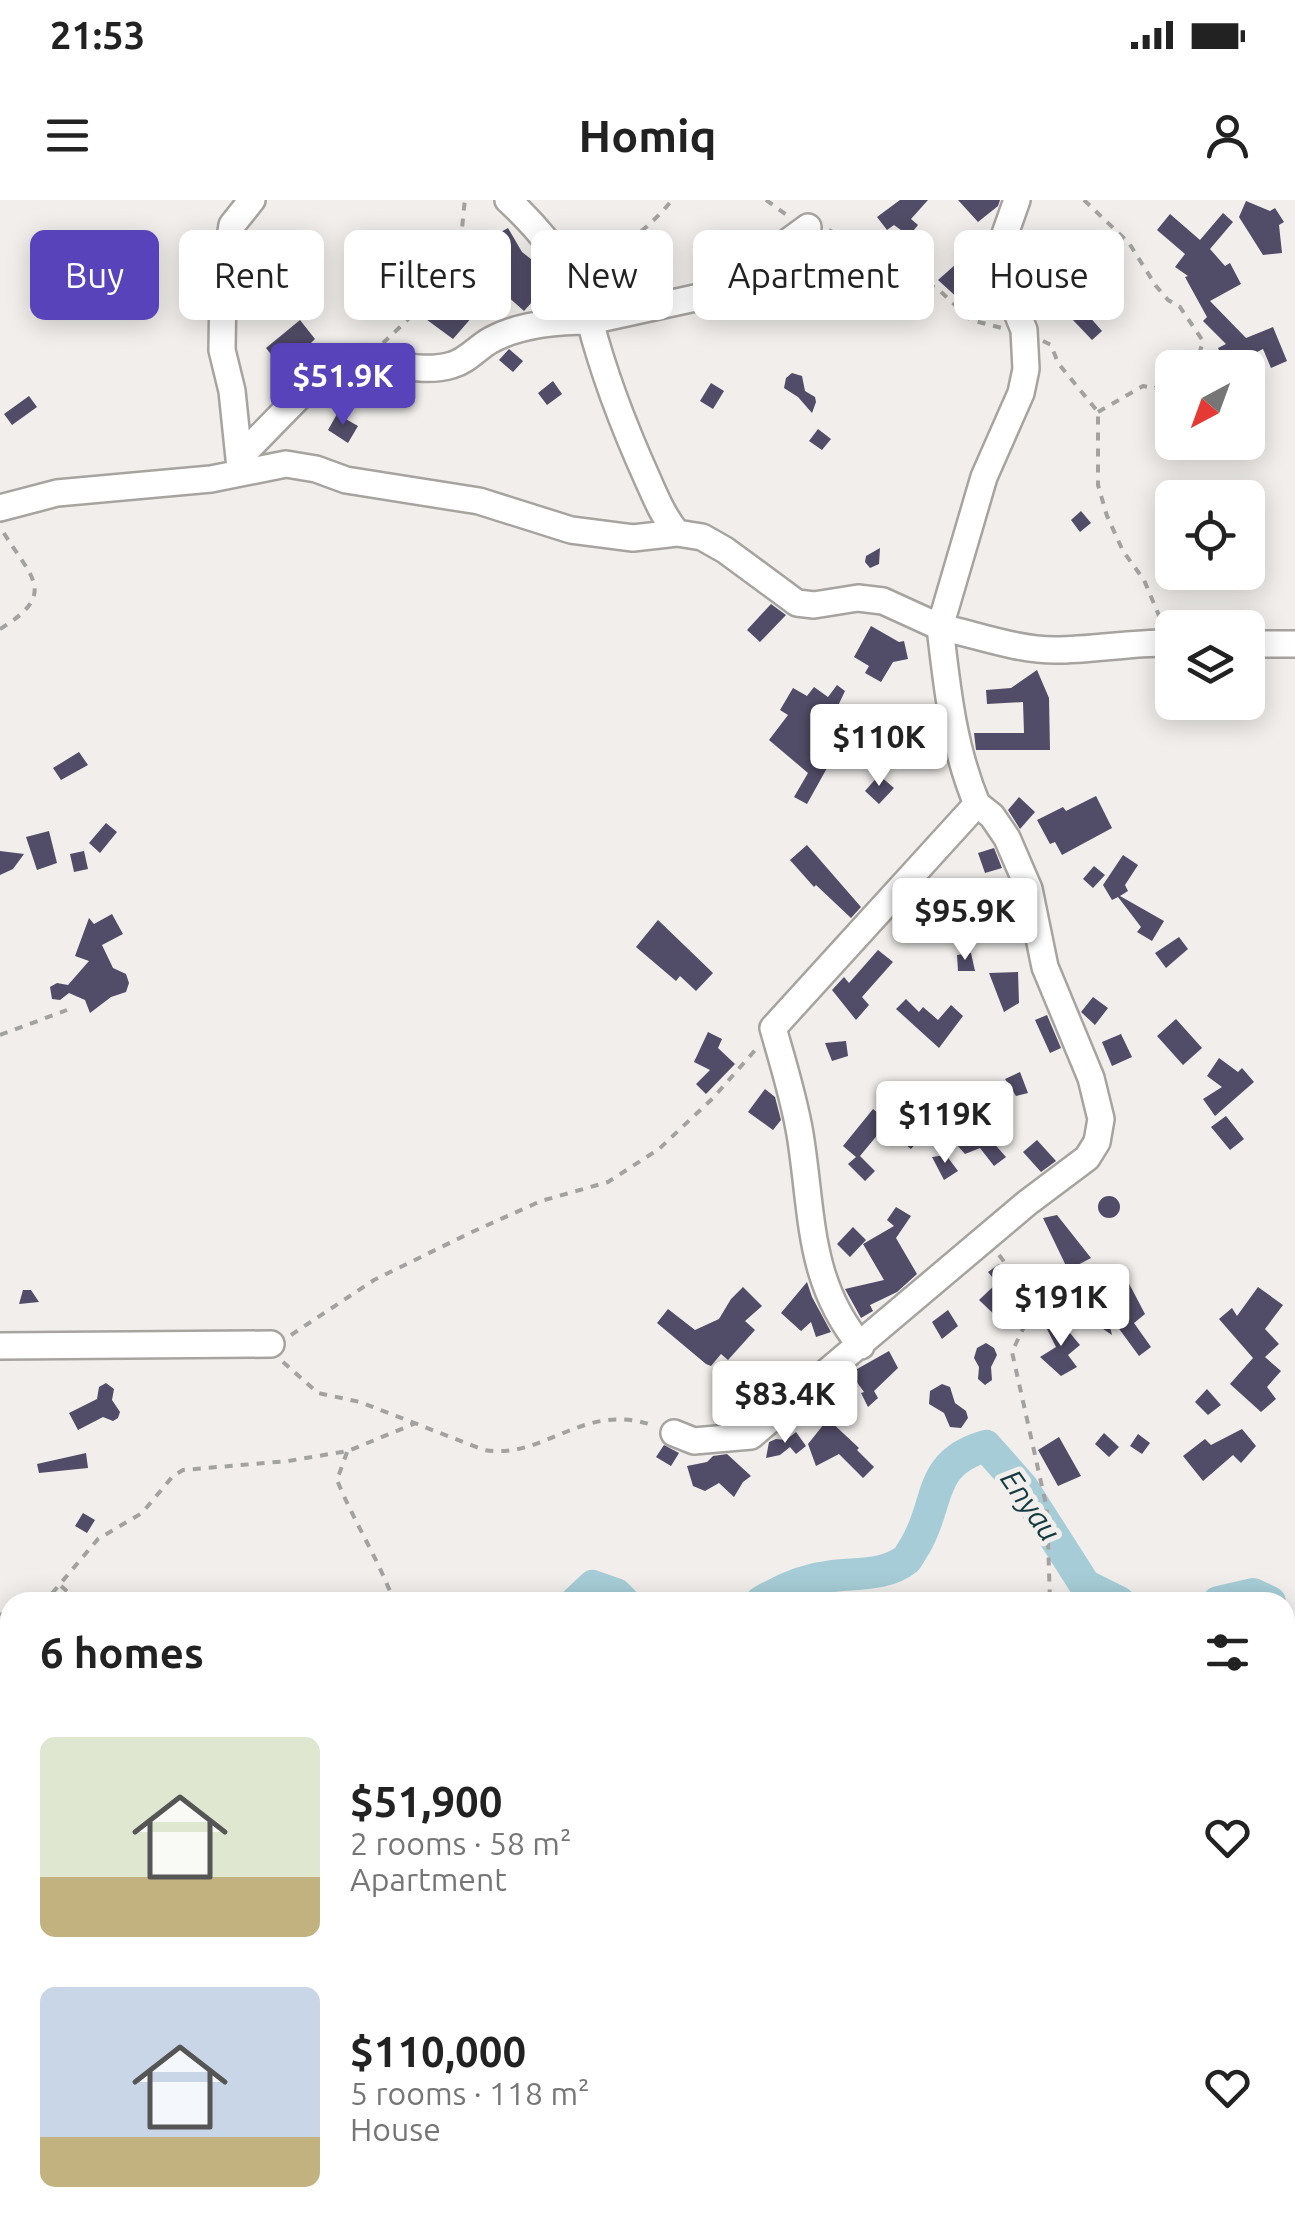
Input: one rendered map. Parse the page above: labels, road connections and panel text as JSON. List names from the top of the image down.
{
  "water": ["Enyau"],
  "north": "bottom left",
  "page": {
    "status": "21:53",
    "header": "Homiq",
    "chip": [
      "Buy",
      "Rent",
      "Filters",
      "New",
      "Apartment",
      "House"
    ],
    "price": [
      "$51.9K",
      "$110K",
      "$95.9K",
      "$119K",
      "$191K",
      "$83.4K"
    ],
    "heading": "6 homes",
    "list": [
      {
        "name": "$51,900",
        "note": "2 rooms · 58 m² · Apartment"
      },
      {
        "name": "$110,000",
        "note": "5 rooms · 118 m² · House"
      }
    ]
  }
}
